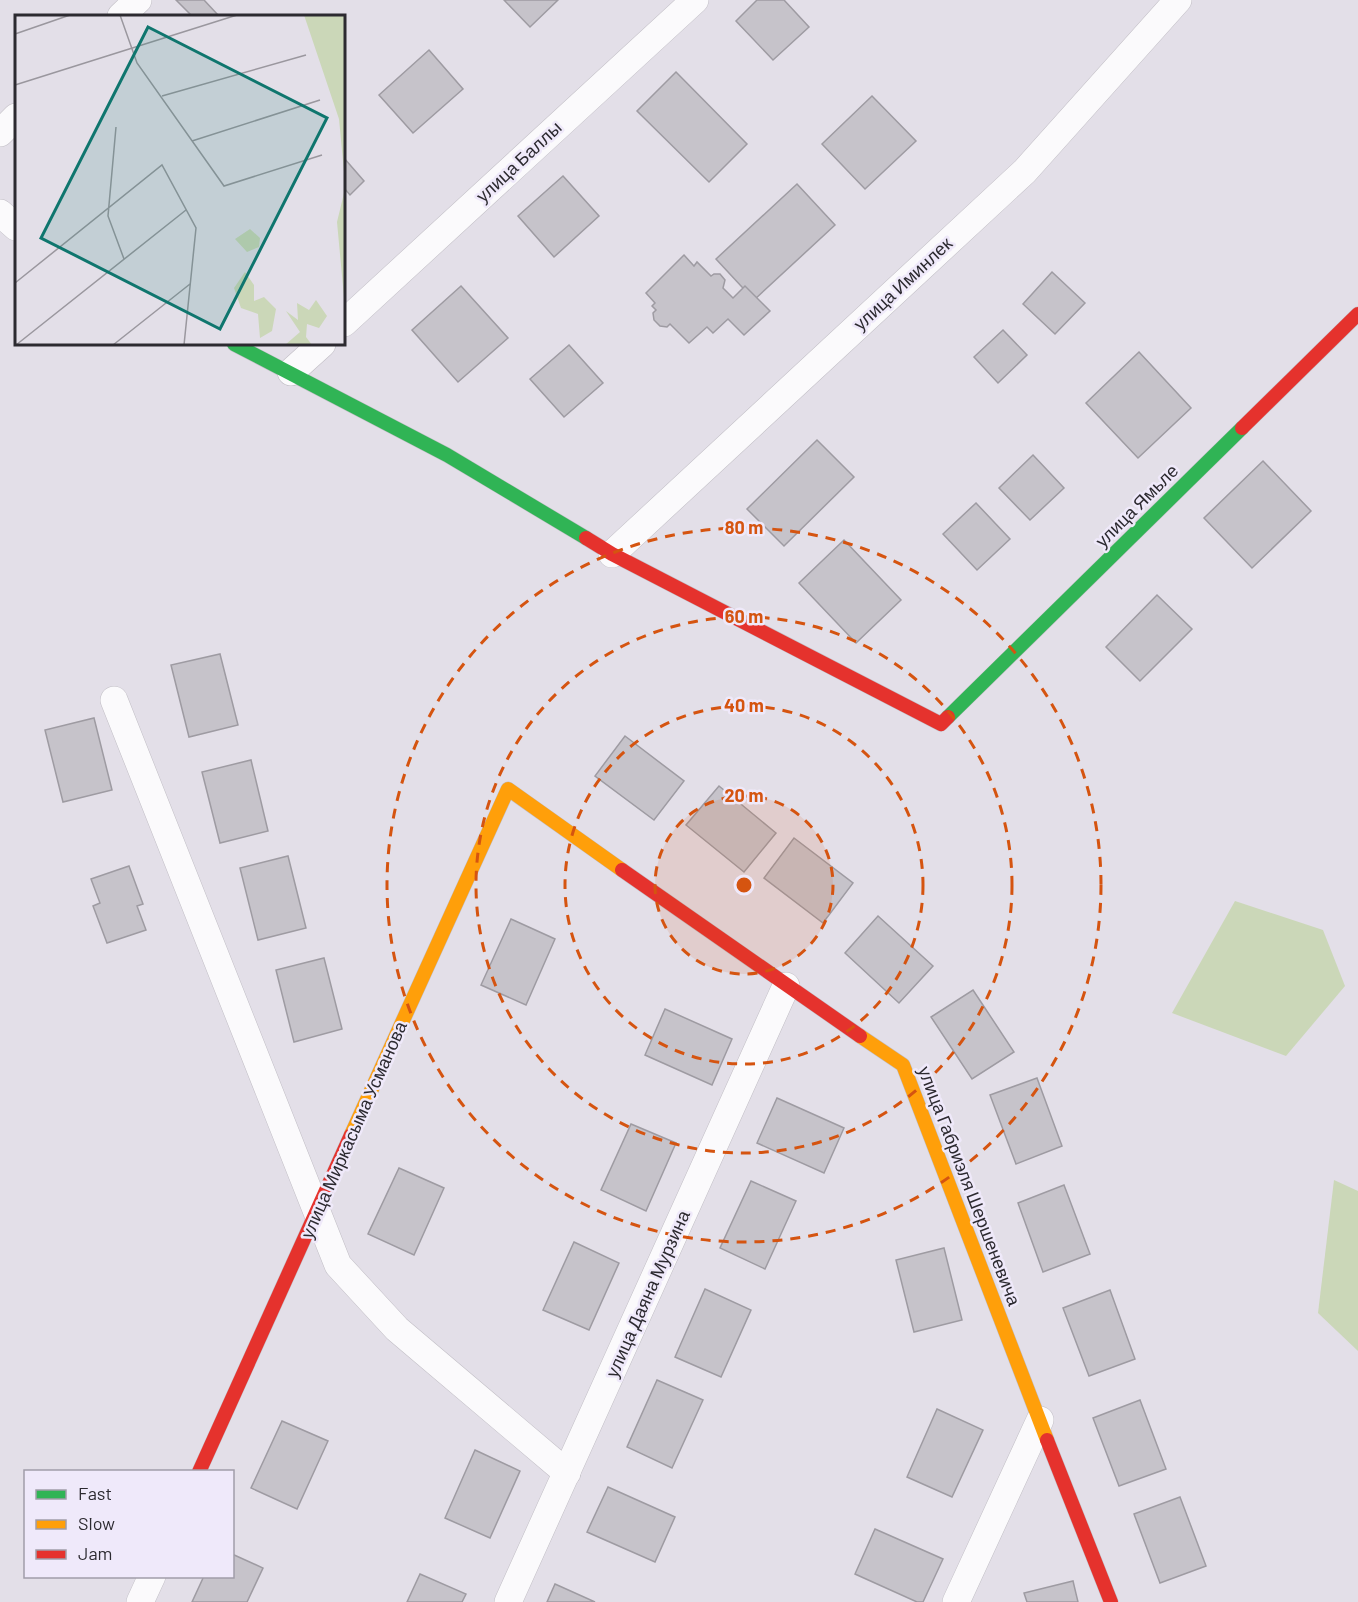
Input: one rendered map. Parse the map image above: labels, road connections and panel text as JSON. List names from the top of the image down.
{
  "streets": {
    "street": [
      "улица Баллы",
      "улица Иминлек",
      "улица Ямьле",
      "улица Миркасыма Усманова",
      "улица Габриэля Шершеневича",
      "улица Даяна Мурзина"
    ]
  },
  "crossings": [
    ["улица Иминлек", "улица Ямьле"],
    ["улица Миркасыма Усманова", "улица Габриэля Шершеневича"],
    ["улица Габриэля Шершеневича", "улица Даяна Мурзина"]
  ],
  "legend": ["Fast", "Slow", "Jam"],
  "rings": [
    "80 m",
    "60 m",
    "40 m",
    "20 m"
  ]
}
